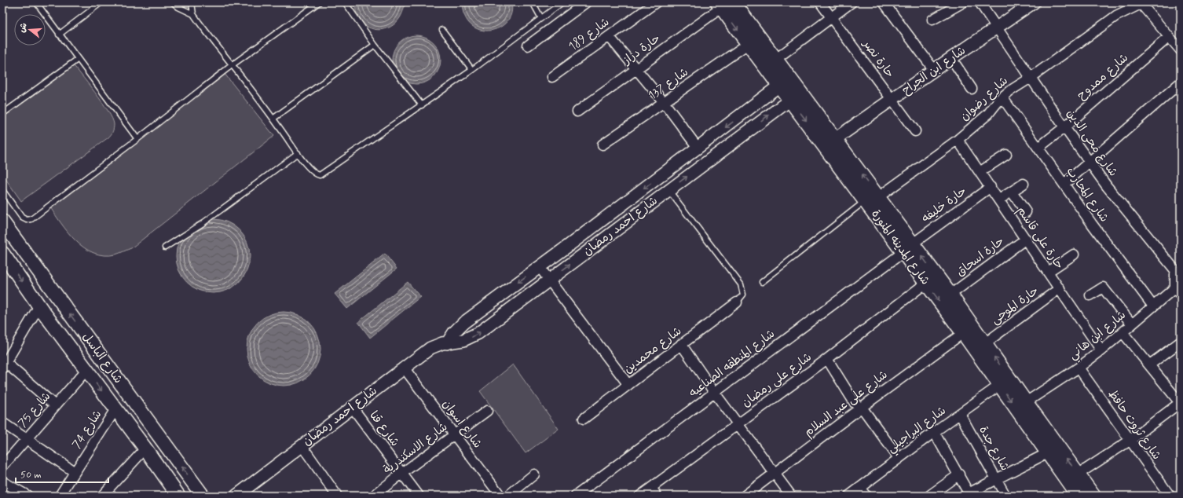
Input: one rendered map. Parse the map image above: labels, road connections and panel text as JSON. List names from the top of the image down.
{
  "streets": {
    "main road": ["شارع المدينه المنورة", "شارع الباسل"],
    "street": [
      "شارع 189",
      "حارة دراز",
      "حارة نصر",
      "شارع ابن الجراح",
      "شارع ممدوح",
      "شارع 137",
      "شارع رضوان",
      "شارع محى الدين",
      "شارع المحارب",
      "حارة خليفه",
      "شارع احمد رمضان",
      "حارة على قاسم",
      "حارة اسحاق",
      "حارة الموجى",
      "شارع ابن هاني",
      "شارع محمدين",
      "شارع المنطقه الصناعيه",
      "شارع على رمضان",
      "شارع على عبد السلام",
      "شارع 75",
      "شارع اسوان",
      "شارع ثروت حافظ",
      "شارع قنا",
      "شارع 74",
      "شارع البراجيلي",
      "شارع الاسكندرية",
      "شارع جدة"
    ]
  },
  "crossings": [
    ["حارة دراز", "شارع المدينه المنورة"],
    ["حارة نصر", "شارع ابن الجراح"],
    ["شارع ابن الجراح", "شارع محى الدين"],
    ["شارع ابن الجراح", "شارع المدينه المنورة"],
    ["شارع ممدوح", "شارع محى الدين"],
    ["شارع ممدوح", "شارع المحارب"],
    ["شارع 137", "شارع المدينه المنورة"],
    ["شارع رضوان", "شارع محى الدين"],
    ["شارع رضوان", "شارع المحارب"],
    ["شارع رضوان", "حارة على قاسم"],
    ["شارع رضوان", "شارع المدينه المنورة"],
    ["شارع محى الدين", "شارع ابن هاني"],
    ["شارع المحارب", "شارع ابن هاني"],
    ["حارة خليفه", "حارة على قاسم"],
    ["حارة خليفه", "شارع المدينه المنورة"],
    ["حارة خليفه", "شارع المنطقه الصناعيه"],
    ["شارع احمد رمضان", "شارع المدينه المنورة"],
    ["شارع احمد رمضان", "شارع اسوان"],
    ["شارع احمد رمضان", "شارع قنا"],
    ["حارة على قاسم", "حارة اسحاق"],
    ["حارة على قاسم", "حارة الموجى"],
    ["حارة على قاسم", "شارع ابن هاني"],
    ["شارع المدينه المنورة", "حارة اسحاق"],
    ["شارع المدينه المنورة", "حارة الموجى"],
    ["شارع المدينه المنورة", "شارع ابن هاني"],
    ["شارع المدينه المنورة", "شارع المنطقه الصناعيه"],
    ["شارع المدينه المنورة", "شارع على رمضان"],
    ["شارع المدينه المنورة", "شارع على عبد السلام"],
    ["شارع المدينه المنورة", "شارع البراجيلي"],
    ["شارع ابن هاني", "شارع ثروت حافظ"],
    ["شارع الباسل", "شارع 75"],
    ["شارع الباسل", "شارع 74"],
    ["شارع اسوان", "شارع الاسكندرية"],
    ["شارع قنا", "شارع الاسكندرية"],
    ["شارع البراجيلي", "شارع جدة"]
  ],
  "scale_bar": "50 m",
  "north": "left"
}
